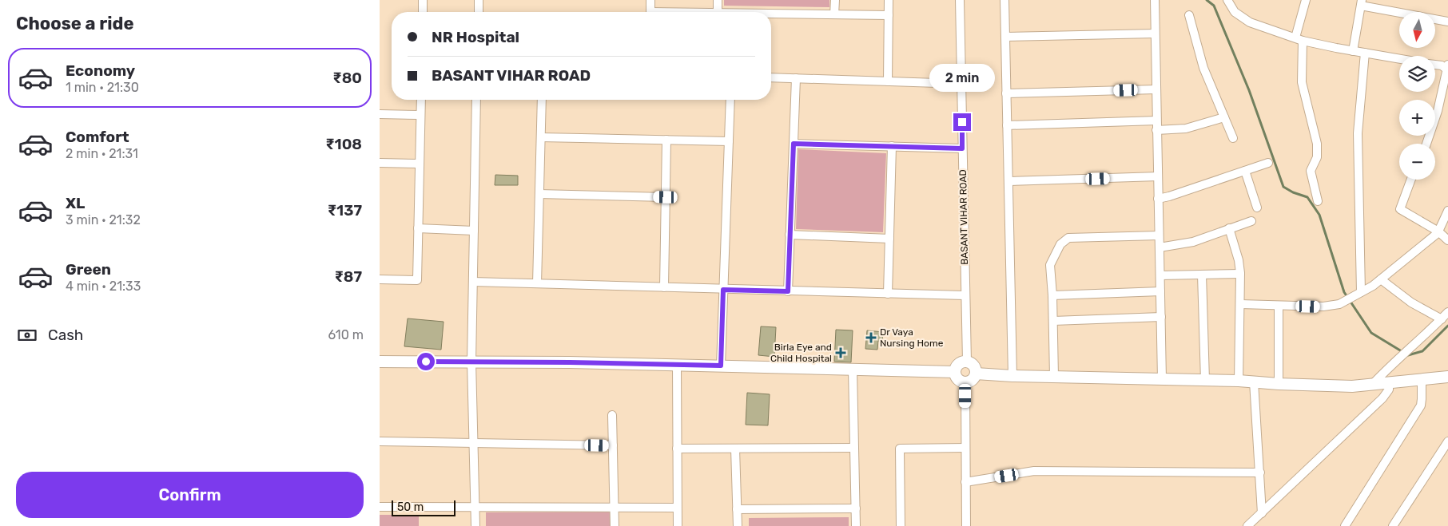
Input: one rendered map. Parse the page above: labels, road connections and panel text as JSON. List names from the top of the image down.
{
  "streets": {
    "street": ["BASANT VIHAR ROAD"]
  },
  "places": {
    "health": ["Dr Vaya Nursing Home", "Birla Eye and Child Hospital"]
  },
  "scale_bar": "50 m",
  "north": "bottom",
  "page": {
    "heading": "Choose a ride",
    "map_buttons": ["+", "−"],
    "banner": ["NR Hospital", "BASANT VIHAR ROAD"],
    "list": [
      {
        "name": "Economy",
        "note": "1 min · 21:30",
        "value": "₹80"
      },
      {
        "name": "Comfort",
        "note": "2 min · 21:31",
        "value": "₹108"
      },
      {
        "name": "XL",
        "note": "3 min · 21:32",
        "value": "₹137"
      },
      {
        "name": "Green",
        "note": "4 min · 21:33",
        "value": "₹87"
      }
    ],
    "bubble": "2 min",
    "pay": ["Cash", "610 m"],
    "buttons": "Confirm",
    "scale": "50 m"
  }
}
